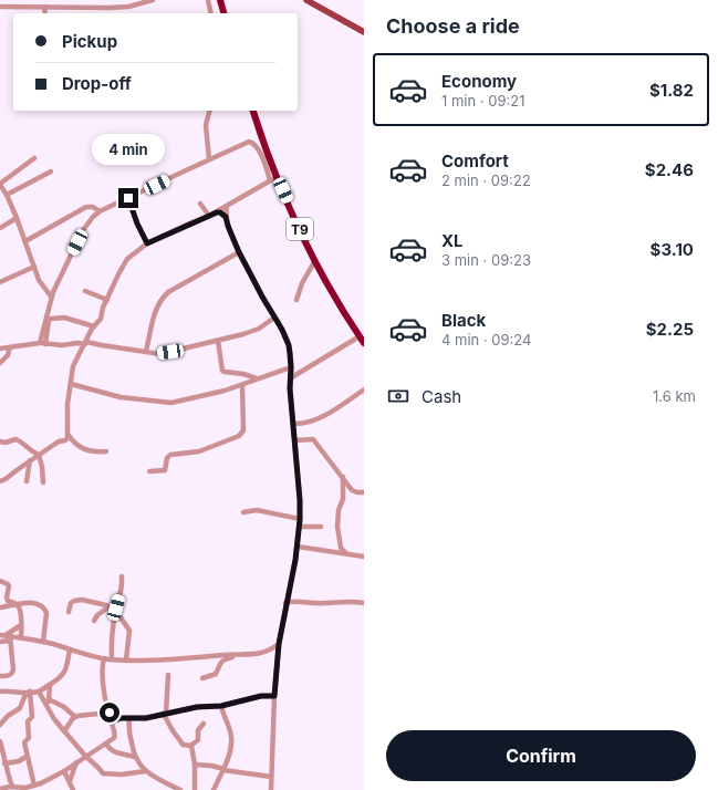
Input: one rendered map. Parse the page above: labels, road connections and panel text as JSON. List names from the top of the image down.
{
  "streets": {
    "highway": ["T9"]
  },
  "page": {
    "heading": "Choose a ride",
    "banner": ["Pickup", "Drop-off"],
    "list": [
      {
        "name": "Economy",
        "note": "1 min · 09:21",
        "value": "$1.82"
      },
      {
        "name": "Comfort",
        "note": "2 min · 09:22",
        "value": "$2.46"
      },
      {
        "name": "XL",
        "note": "3 min · 09:23",
        "value": "$3.10"
      },
      {
        "name": "Black",
        "note": "4 min · 09:24",
        "value": "$2.25"
      }
    ],
    "bubble": "4 min",
    "pay": ["Cash", "1.6 km"],
    "buttons": "Confirm"
  }
}
